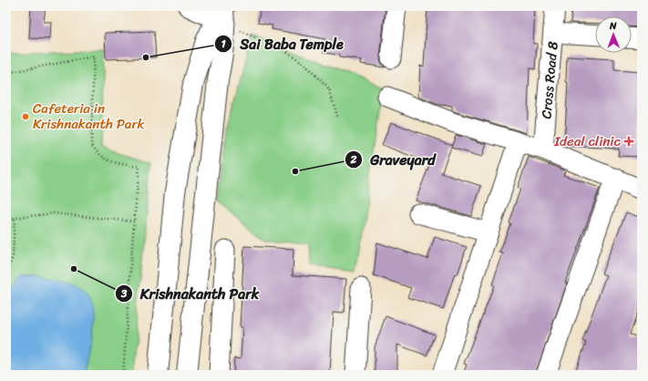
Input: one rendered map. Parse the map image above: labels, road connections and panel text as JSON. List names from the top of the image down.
{
  "streets": {
    "street": ["Cross Road 8"]
  },
  "places": {
    "other": [
      "Sai Baba Temple",
      "Cafeteria in Krishnakanth Park",
      "Graveyard",
      "Krishnakanth Park"
    ],
    "health": ["Ideal clinic"]
  },
  "north": "top"
}
